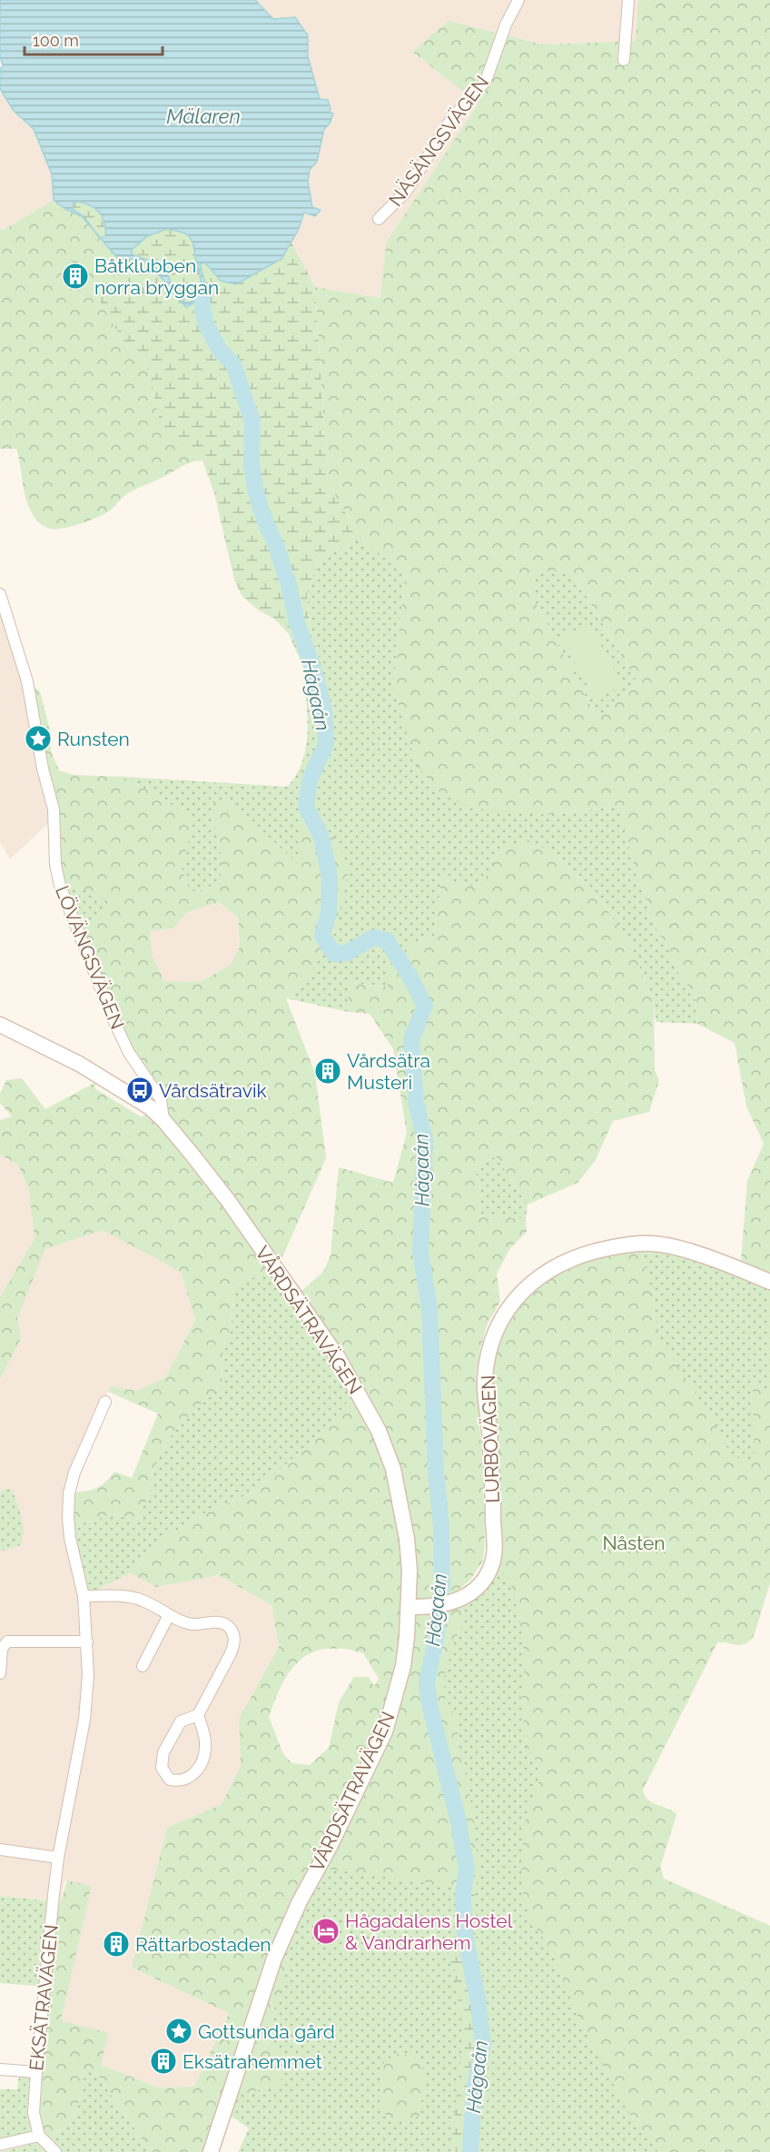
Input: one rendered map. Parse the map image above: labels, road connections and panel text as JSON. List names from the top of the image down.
{
  "streets": {
    "street": [
      "NÄSÄNGSVÄGEN",
      "LÖVÄNGSVÄGEN",
      "VÅRDSÄTRAVÄGEN",
      "LURBOVÄGEN",
      "EKSÄTRAVÄGEN"
    ]
  },
  "crossings": [
    ["LÖVÄNGSVÄGEN", "VÅRDSÄTRAVÄGEN"],
    ["VÅRDSÄTRAVÄGEN", "LURBOVÄGEN"]
  ],
  "water": ["Mälaren", "Hågaån"],
  "parks": ["Nåsten"],
  "places": {
    "building": [
      "Båtklubben norra bryggan",
      "Vårdsätra Musteri",
      "Rättarbostaden",
      "Eksätrahemmet"
    ],
    "place": ["Runsten", "Gottsunda gård"],
    "bus stop": ["Vårdsätravik"],
    "hotel": ["Hågadalens Hostel & Vandrarhem"]
  },
  "scale_bar": "100 m"
}
